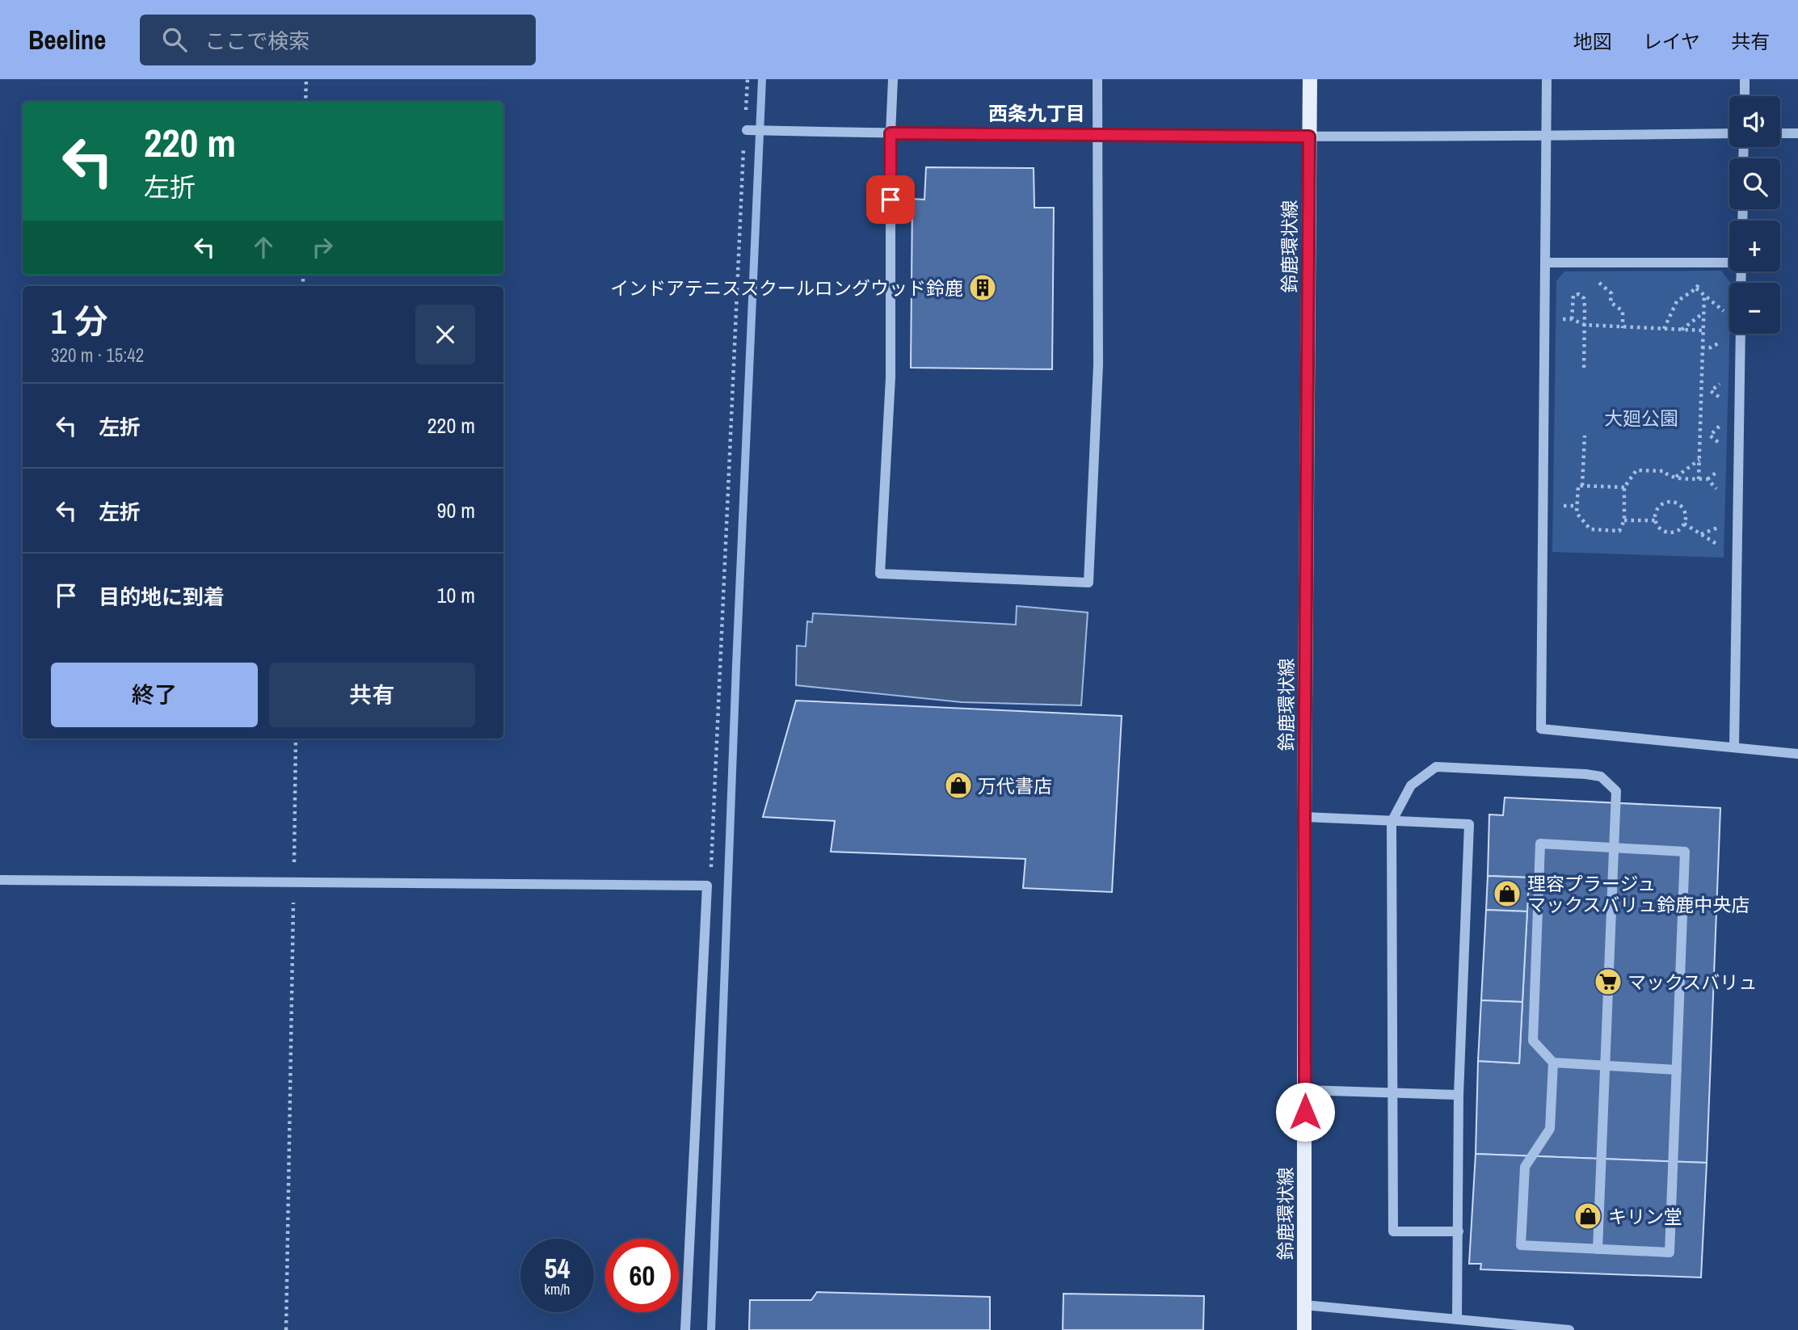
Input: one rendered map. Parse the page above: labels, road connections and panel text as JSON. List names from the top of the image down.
{
  "streets": {
    "main road": ["鈴鹿環状線"]
  },
  "districts": ["西条九丁目"],
  "parks": ["大廻公園"],
  "places": {
    "building": ["インドアテニススクールロングウッド鈴鹿"],
    "shop": ["万代書店", "理容プラージュ マックスバリュ鈴鹿中央店", "キリン堂"],
    "supermarket": ["マックスバリュ"]
  },
  "page": {
    "header": "Beeline",
    "search": "ここで検索",
    "nav": ["地図", "レイヤ", "共有"],
    "map_buttons": ["+", "−"],
    "turn": ["220 m", "左折"],
    "heading": ["1 分", "320 m · 15:42"],
    "list": [
      {
        "name": "左折",
        "value": "220 m"
      },
      {
        "name": "左折",
        "value": "90 m"
      },
      {
        "name": "目的地に到着",
        "value": "10 m"
      }
    ],
    "buttons": ["終了", "共有"],
    "speed": "54 km/h",
    "limit": "60"
  }
}
